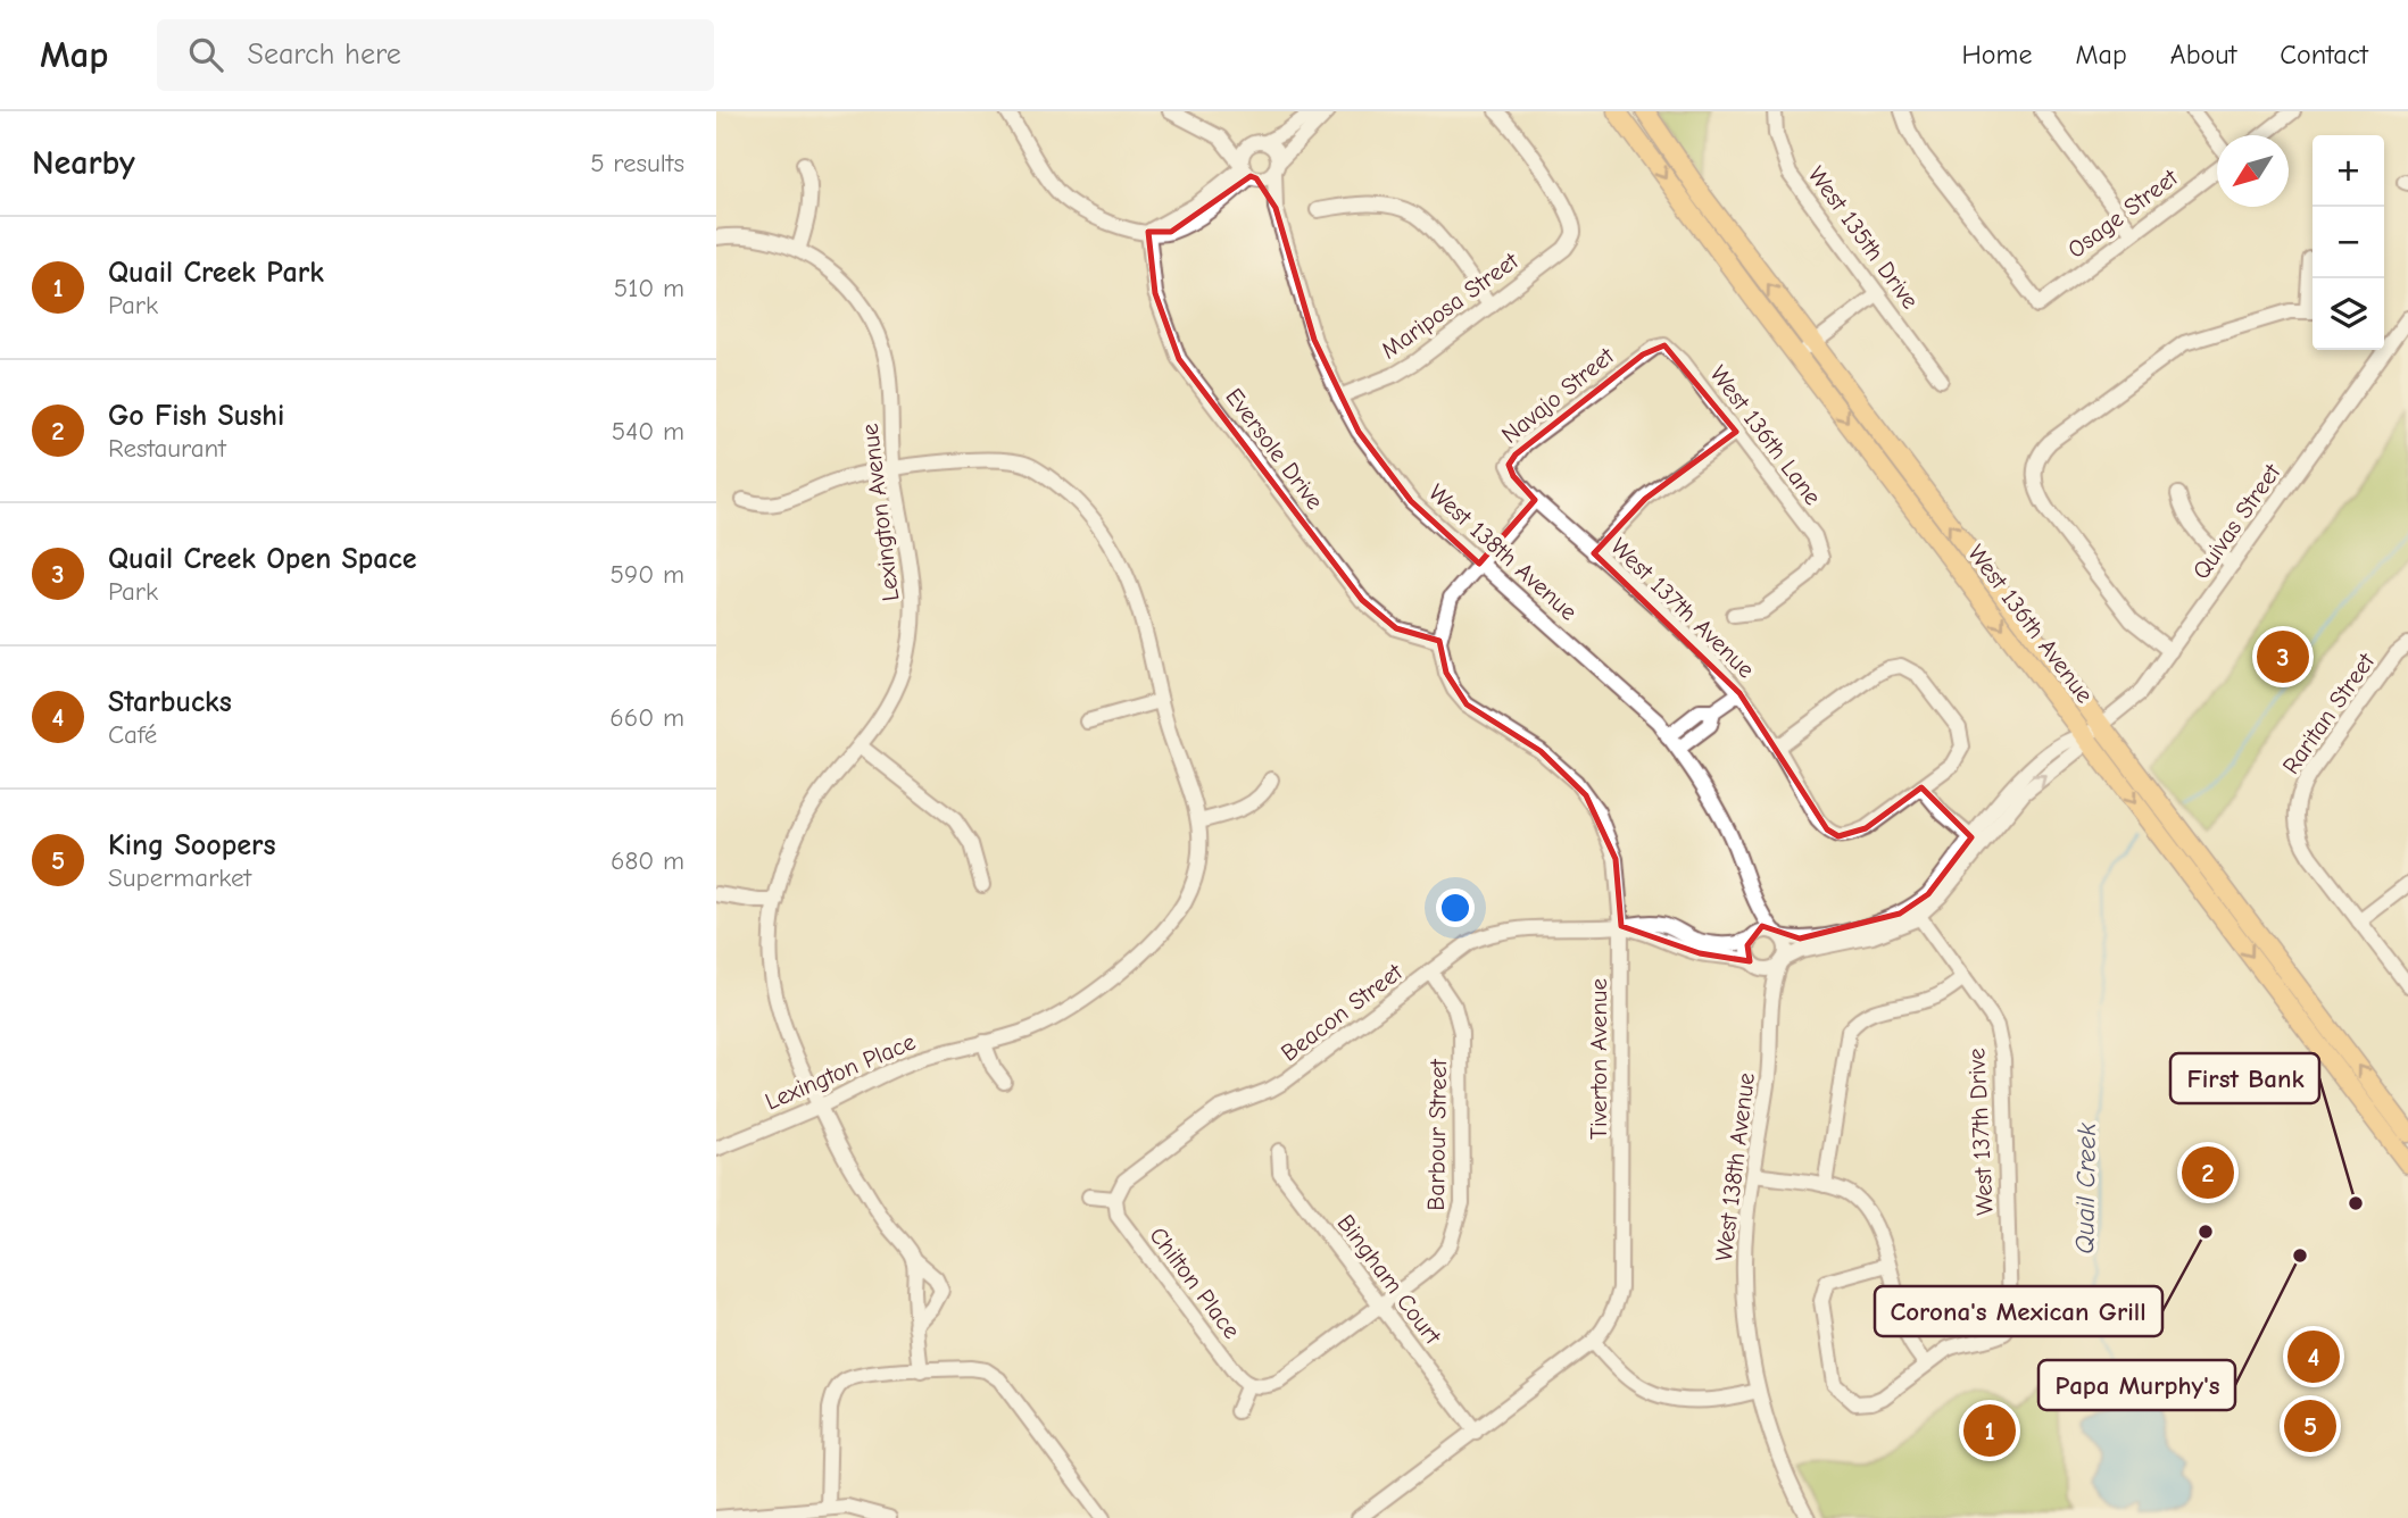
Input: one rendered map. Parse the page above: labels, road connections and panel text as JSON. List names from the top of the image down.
{
  "streets": {
    "main road": ["West 136th Avenue"],
    "street": [
      "Osage Street",
      "West 135th Drive",
      "Mariposa Street",
      "Navajo Street",
      "West 136th Lane",
      "Eversole Drive",
      "Lexington Avenue",
      "Quivas Street",
      "West 138th Avenue",
      "West 137th Avenue",
      "Raritan Street",
      "Beacon Street",
      "Tiverton Avenue",
      "Lexington Place",
      "West 137th Drive",
      "Barbour Street",
      "Bingham Court",
      "Chilton Place"
    ]
  },
  "crossings": [
    ["Mariposa Street", "West 138th Avenue"],
    ["Navajo Street", "West 136th Lane"],
    ["Navajo Street", "West 137th Avenue"],
    ["Eversole Drive", "Tiverton Avenue"],
    ["Lexington Avenue", "Lexington Place"],
    ["Quivas Street", "West 138th Avenue"],
    ["Quivas Street", "West 136th Avenue"],
    ["Quivas Street", "Beacon Street"],
    ["Quivas Street", "West 137th Drive"],
    ["West 138th Avenue", "Beacon Street"],
    ["West 138th Avenue", "Tiverton Avenue"],
    ["Beacon Street", "Tiverton Avenue"],
    ["Beacon Street", "Barbour Street"],
    ["Beacon Street", "Chilton Place"],
    ["Tiverton Avenue", "Bingham Court"],
    ["Barbour Street", "Bingham Court"],
    ["Barbour Street", "Chilton Place"]
  ],
  "water": ["Quail Creek"],
  "places": ["First Bank", "Corona's Mexican Grill", "Papa Murphy's"],
  "north": "bottom left",
  "page": {
    "header": "Map",
    "search": "Search here",
    "nav": [
      "Home",
      "Map",
      "About",
      "Contact"
    ],
    "heading": ["Nearby", "5 results"],
    "map_buttons": ["+", "−"],
    "list": [
      {
        "mark": "1",
        "name": "Quail Creek Park",
        "note": "Park",
        "value": "510 m"
      },
      {
        "mark": "2",
        "name": "Go Fish Sushi",
        "note": "Restaurant",
        "value": "540 m"
      },
      {
        "mark": "3",
        "name": "Quail Creek Open Space",
        "note": "Park",
        "value": "590 m"
      },
      {
        "mark": "4",
        "name": "Starbucks",
        "note": "Café",
        "value": "660 m"
      },
      {
        "mark": "5",
        "name": "King Soopers",
        "note": "Supermarket",
        "value": "680 m"
      }
    ],
    "pins": [
      "3",
      "2",
      "4",
      "5",
      "1"
    ]
  }
}
